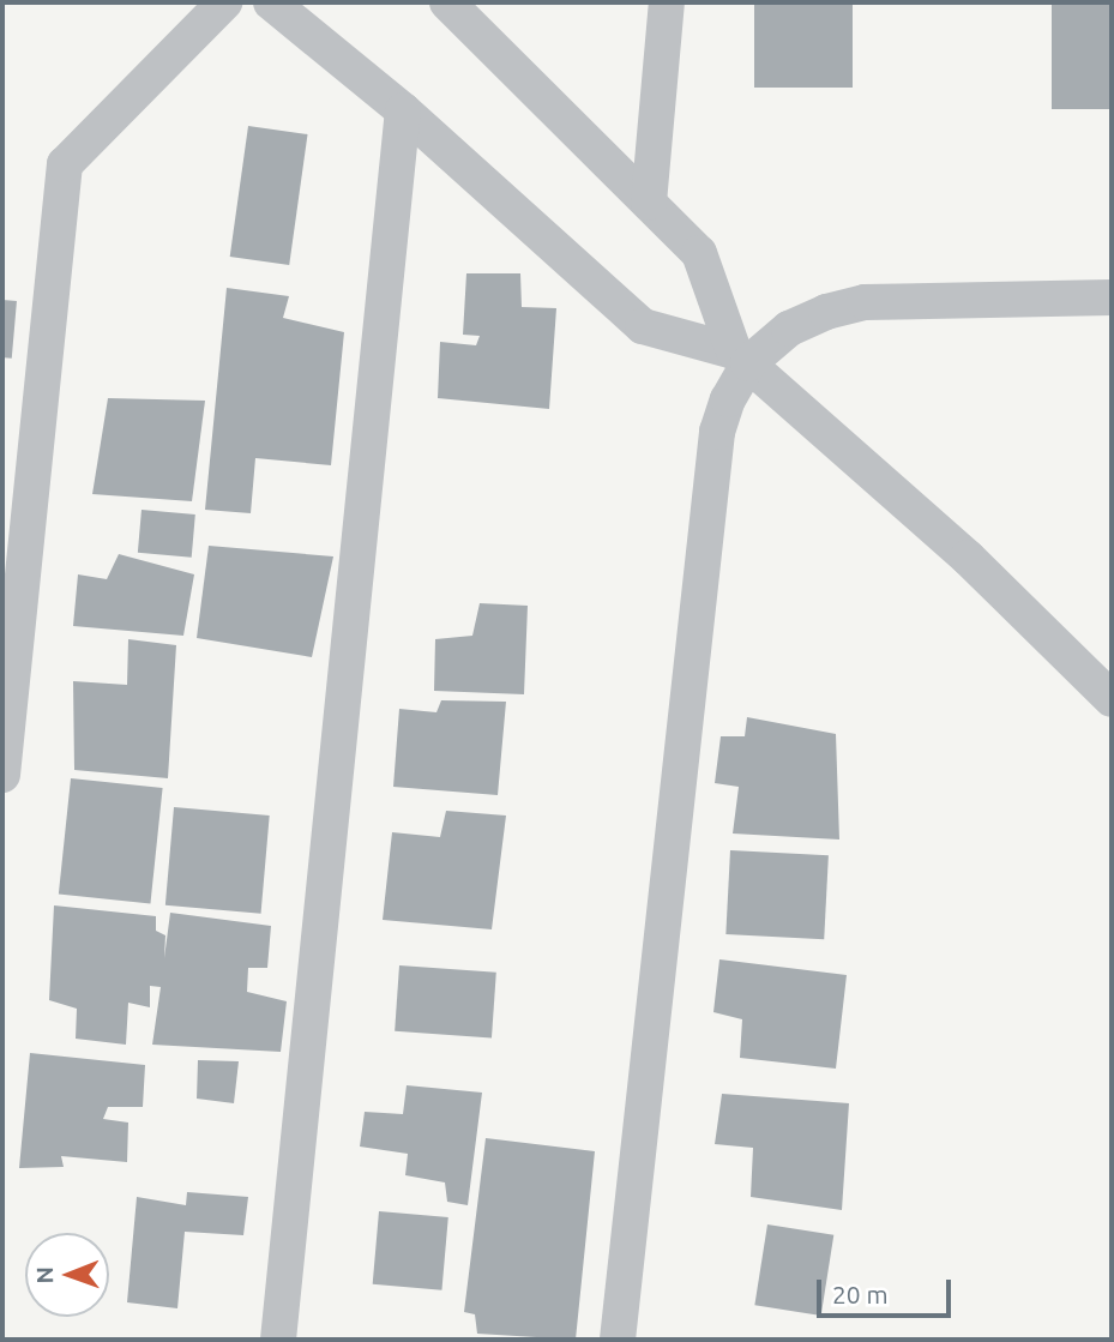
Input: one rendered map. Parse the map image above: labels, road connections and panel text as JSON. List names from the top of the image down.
{
  "scale_bar": "20 m",
  "north": "left"
}
